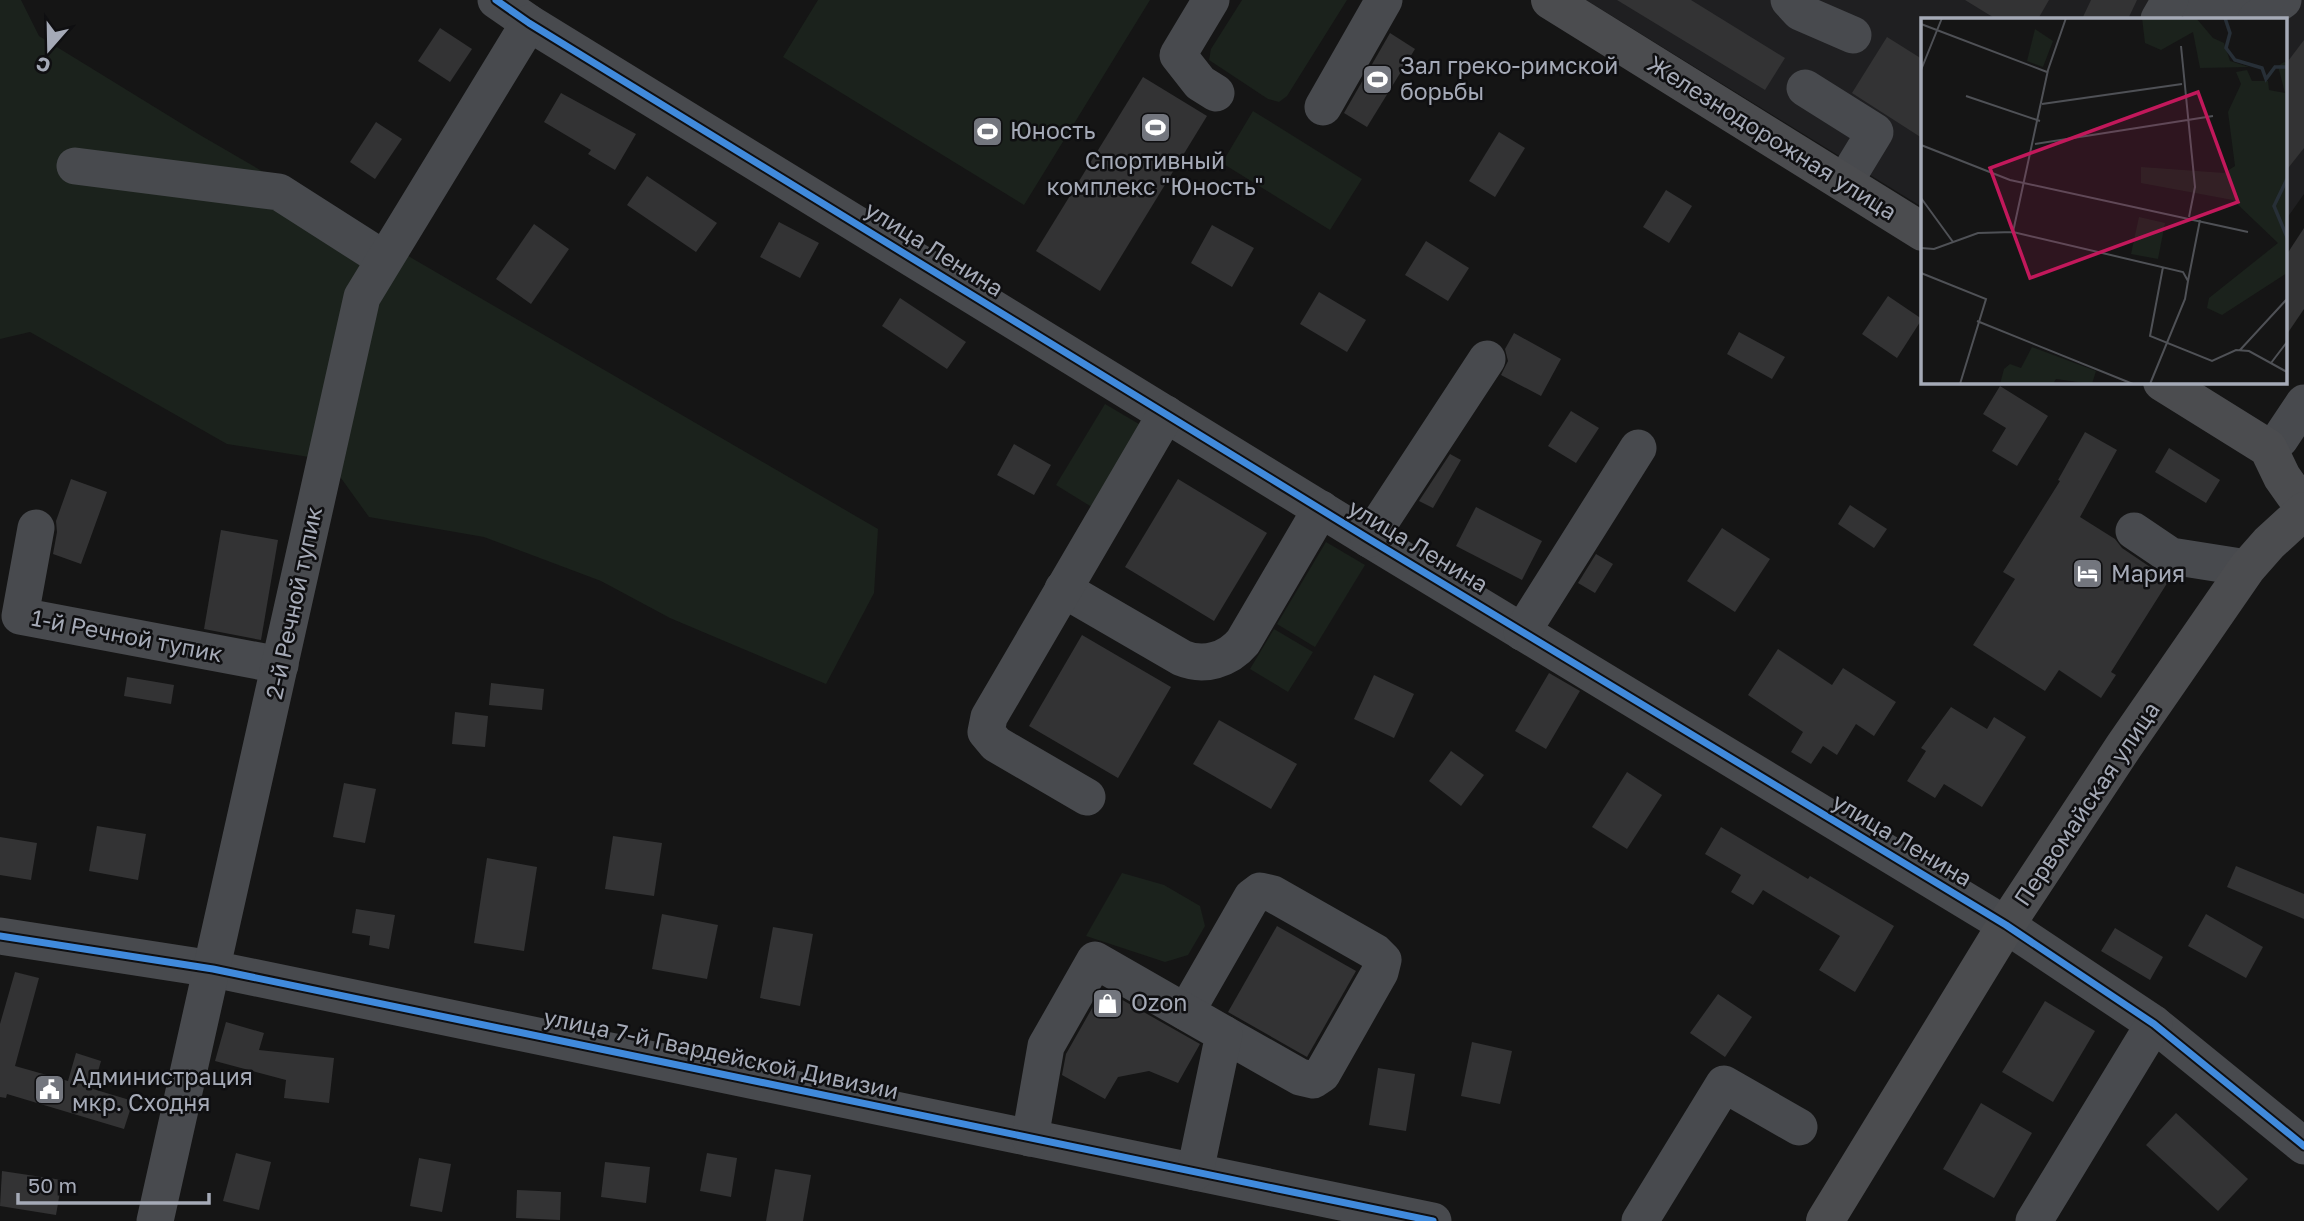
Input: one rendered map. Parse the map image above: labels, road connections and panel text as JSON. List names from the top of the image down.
{
  "streets": {
    "main road": ["Железнодорожная улица", "Первомайская улица"],
    "street": [
      "улица Ленина",
      "2-й Речной тупик",
      "1-й Речной тупик",
      "улица 7-й Гвардейской Дивизии"
    ]
  },
  "crossings": [
    ["улица Ленина", "2-й Речной тупик"],
    ["улица Ленина", "Первомайская улица"],
    ["2-й Речной тупик", "1-й Речной тупик"],
    ["2-й Речной тупик", "улица 7-й Гвардейской Дивизии"]
  ],
  "places": {
    "sports": ["Зал греко-римской борьбы", "Спортивный комплекс \"Юность\"", "Юность"],
    "hotel": ["Мария"],
    "shop": ["Ozon"],
    "public building": ["Администрация мкр. Сходня"]
  },
  "scale_bar": "50 m",
  "north": "bottom"
}
